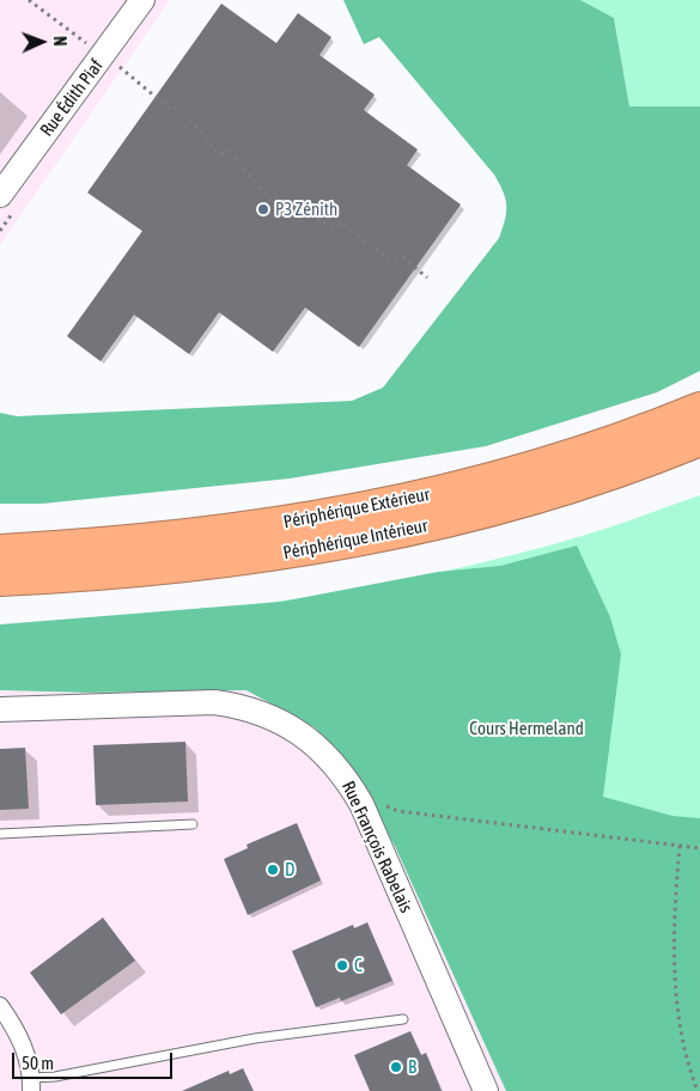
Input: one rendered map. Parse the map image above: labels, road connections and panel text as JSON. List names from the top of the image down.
{
  "streets": {
    "highway": ["Périphérique Extérieur", "Périphérique Intérieur"],
    "street": ["Rue Édith Piaf", "Rue François Rabelais"]
  },
  "parks": ["Cours Hermeland"],
  "places": [
    "P3 Zénith",
    "D",
    "C",
    "B"
  ],
  "scale_bar": "50 m",
  "north": "right"
}
